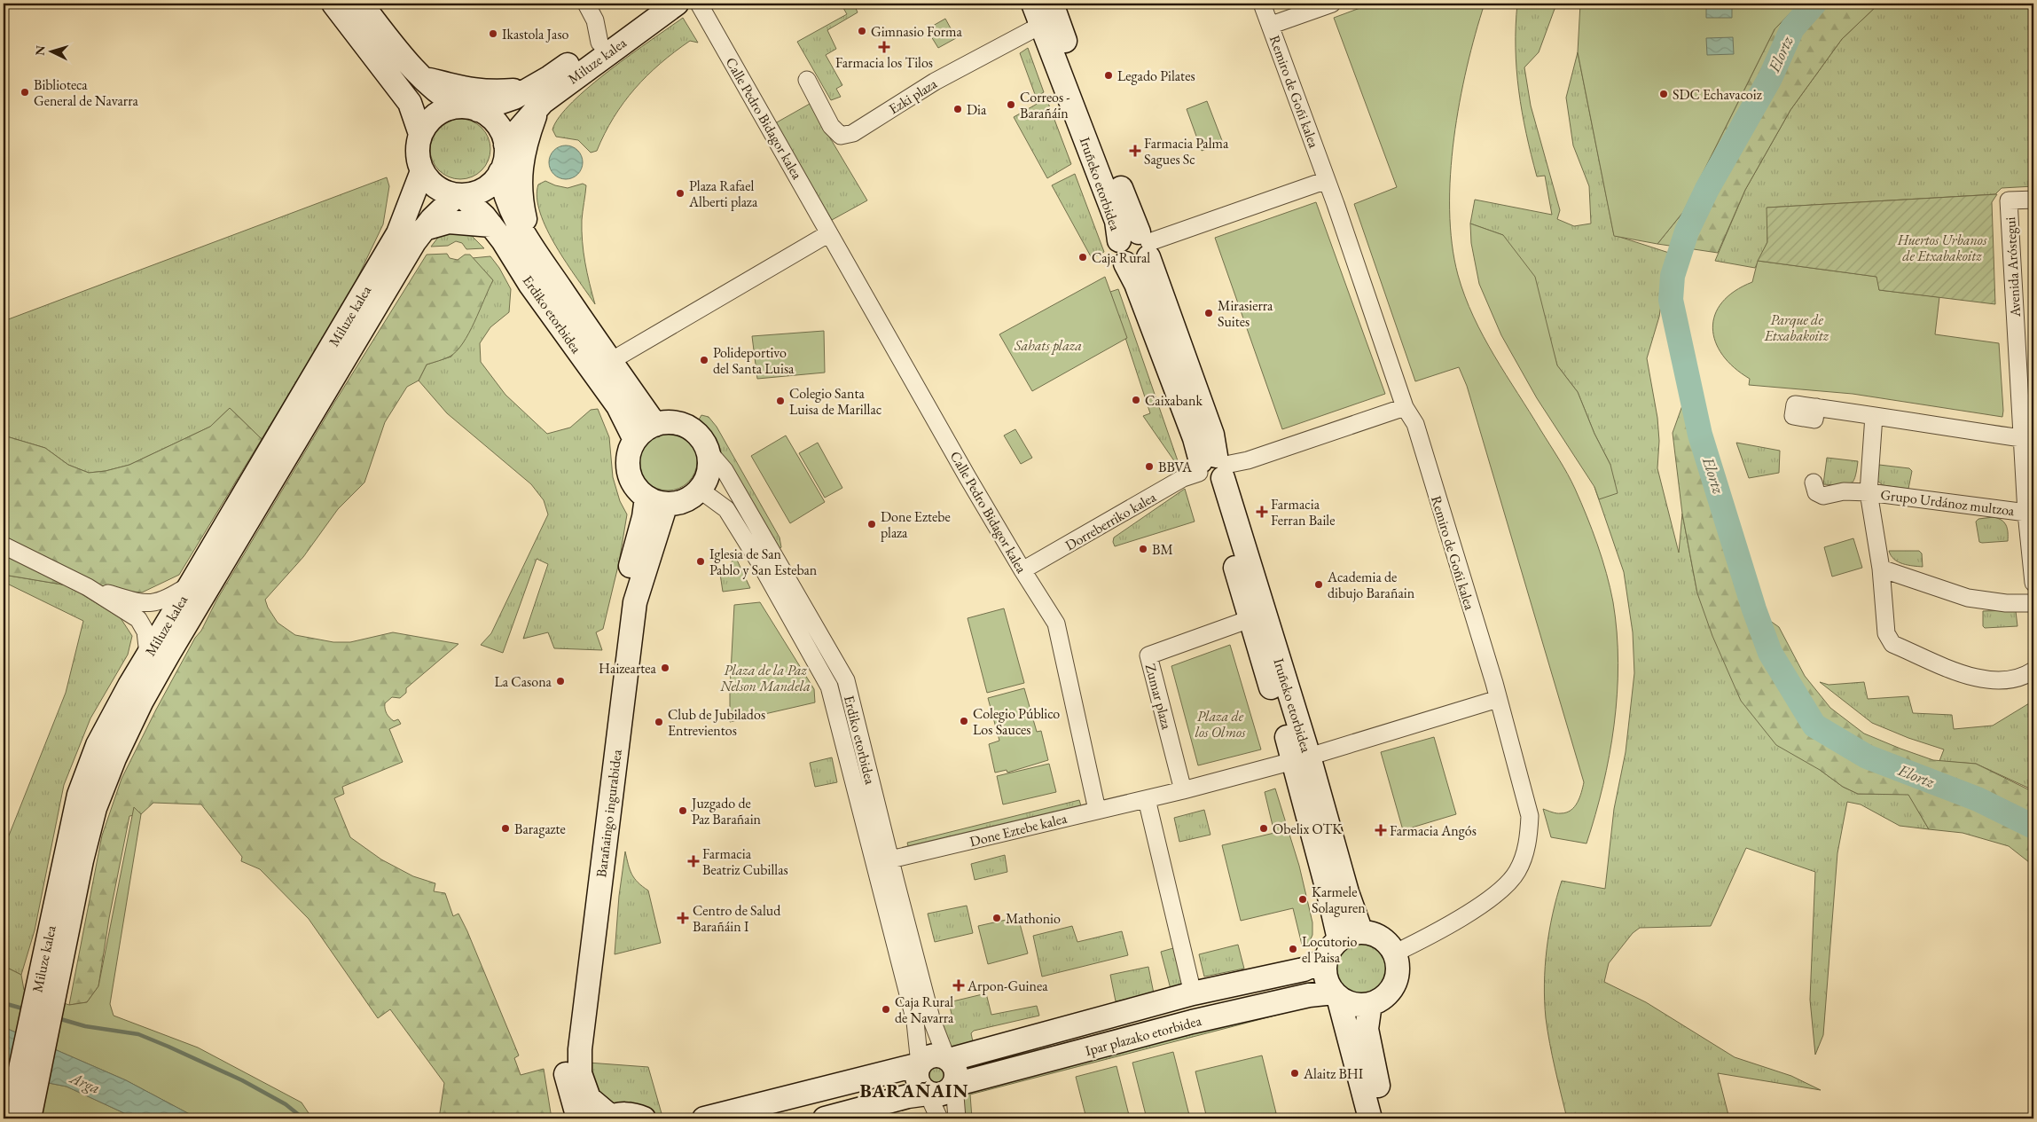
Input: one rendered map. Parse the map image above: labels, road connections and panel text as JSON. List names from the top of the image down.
{
  "streets": {
    "main road": [
      "Miluze kalea",
      "Iruñeko etorbidea",
      "Erdiko etorbidea",
      "Barañaingo ingurabidea",
      "Ipar plazako etorbidea"
    ],
    "street": [
      "Remiro de Goñi kalea",
      "Ezki plaza",
      "Calle Pedro Bidagor kalea",
      "Avenida Aróstegui",
      "Grupo Urdánoz multzoa",
      "Dorreberriko kalea",
      "Zumar plaza",
      "Done Eztebe kalea"
    ]
  },
  "crossings": [
    ["Miluze kalea", "Erdiko etorbidea"],
    ["Remiro de Goñi kalea", "Iruñeko etorbidea"],
    ["Remiro de Goñi kalea", "Ipar plazako etorbidea"],
    ["Ezki plaza", "Iruñeko etorbidea"],
    ["Calle Pedro Bidagor kalea", "Dorreberriko kalea"],
    ["Calle Pedro Bidagor kalea", "Done Eztebe kalea"],
    ["Iruñeko etorbidea", "Dorreberriko kalea"],
    ["Iruñeko etorbidea", "Zumar plaza"],
    ["Iruñeko etorbidea", "Done Eztebe kalea"],
    ["Iruñeko etorbidea", "Ipar plazako etorbidea"],
    ["Avenida Aróstegui", "Grupo Urdánoz multzoa"],
    ["Erdiko etorbidea", "Barañaingo ingurabidea"],
    ["Erdiko etorbidea", "Done Eztebe kalea"],
    ["Erdiko etorbidea", "Ipar plazako etorbidea"],
    ["Zumar plaza", "Done Eztebe kalea"]
  ],
  "districts": ["BARAÑAIN"],
  "water": ["Elortz", "Arga"],
  "parks": [
    "Huertos Urbanos de Etxabakoitz",
    "Parque de Etxabakoitz",
    "Sahats plaza",
    "Plaza de la Paz Nelson Mandela",
    "Plaza de los Olmos"
  ],
  "places": {
    "other": [
      "Gimnasio Forma",
      "Ikastola Jaso",
      "Legado Pilates",
      "Biblioteca General de Navarra",
      "SDC Echavacoiz",
      "Correos - Barañáin",
      "Dia",
      "Plaza Rafael Alberti plaza",
      "Caja Rural",
      "Mirasierra Suites",
      "Polideportivo del Santa Luisa",
      "Caixabank",
      "Colegio Santa Luisa de Marillac",
      "BBVA",
      "Done Eztebe plaza",
      "BM",
      "Iglesia de San Pablo y San Esteban",
      "Academia de dibujo Barañain",
      "Haizeartea",
      "La Casona",
      "Colegio Público Los Sauces",
      "Club de Jubilados Entrevientos",
      "Juzgado de Paz Barañain",
      "Baragazte",
      "Obelix OTK",
      "Karmele Solaguren",
      "Mathonio",
      "Locutorio el Paisa",
      "Caja Rural de Navarra",
      "Alaitz BHI"
    ],
    "health": [
      "Farmacia los Tilos",
      "Farmacia Palma Sagues Sc",
      "Farmacia Ferran Baile",
      "Farmacia Angós",
      "Farmacia Beatriz Cubillas",
      "Centro de Salud Barañáin I",
      "Arpon-Guinea"
    ]
  },
  "north": "left"
}
